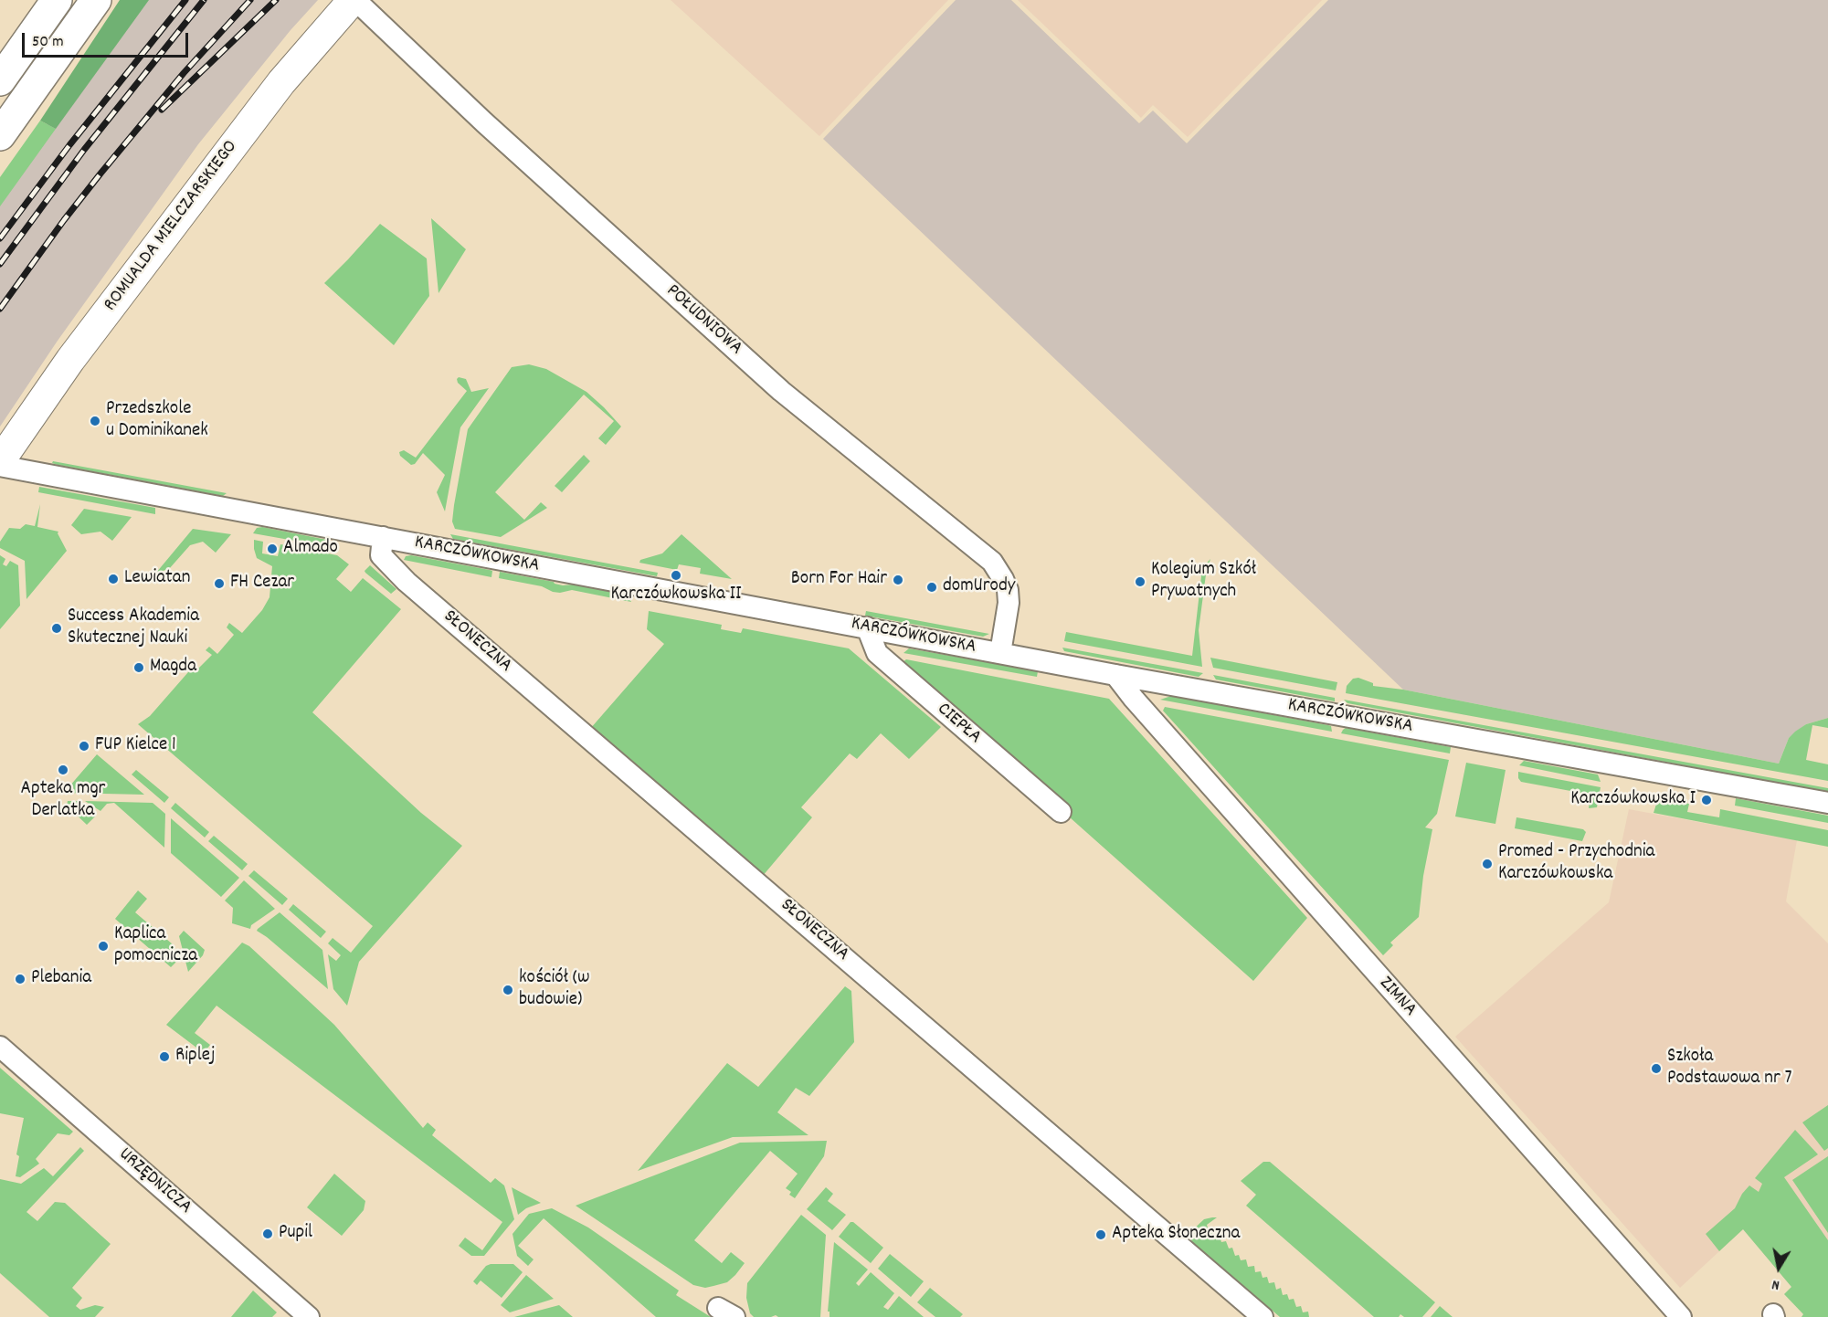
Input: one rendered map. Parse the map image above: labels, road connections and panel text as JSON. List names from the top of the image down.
{
  "streets": {
    "street": [
      "ROMUALDA MIELCZARSKIEGO",
      "POŁUDNIOWA",
      "KARCZÓWKOWSKA",
      "SŁONECZNA",
      "CIEPŁA",
      "ZIMNA",
      "URZĘDNICZA"
    ]
  },
  "crossings": [
    ["ROMUALDA MIELCZARSKIEGO", "POŁUDNIOWA"],
    ["POŁUDNIOWA", "KARCZÓWKOWSKA"],
    ["KARCZÓWKOWSKA", "SŁONECZNA"],
    ["KARCZÓWKOWSKA", "CIEPŁA"],
    ["KARCZÓWKOWSKA", "ZIMNA"]
  ],
  "places": [
    "Przedszkole u Dominikanek",
    "Almado",
    "Karczówkowska II",
    "Lewiatan",
    "Born For Hair",
    "Kolegium Szkół Prywatnych",
    "FH Cezar",
    "domUrody",
    "Success Akademia Skutecznej Nauki",
    "Magda",
    "FUP Kielce 1",
    "Apteka mgr Derlatka",
    "Karczówkowska I",
    "Promed - Przychodnia Karczówkowska",
    "Kaplica pomocnicza",
    "Plebania",
    "kościół (w budowie)",
    "Riplej",
    "Szkoła Podstawowa nr 7",
    "Pupil",
    "Apteka Słoneczna"
  ],
  "scale_bar": "50 m",
  "north": "bottom"
}
